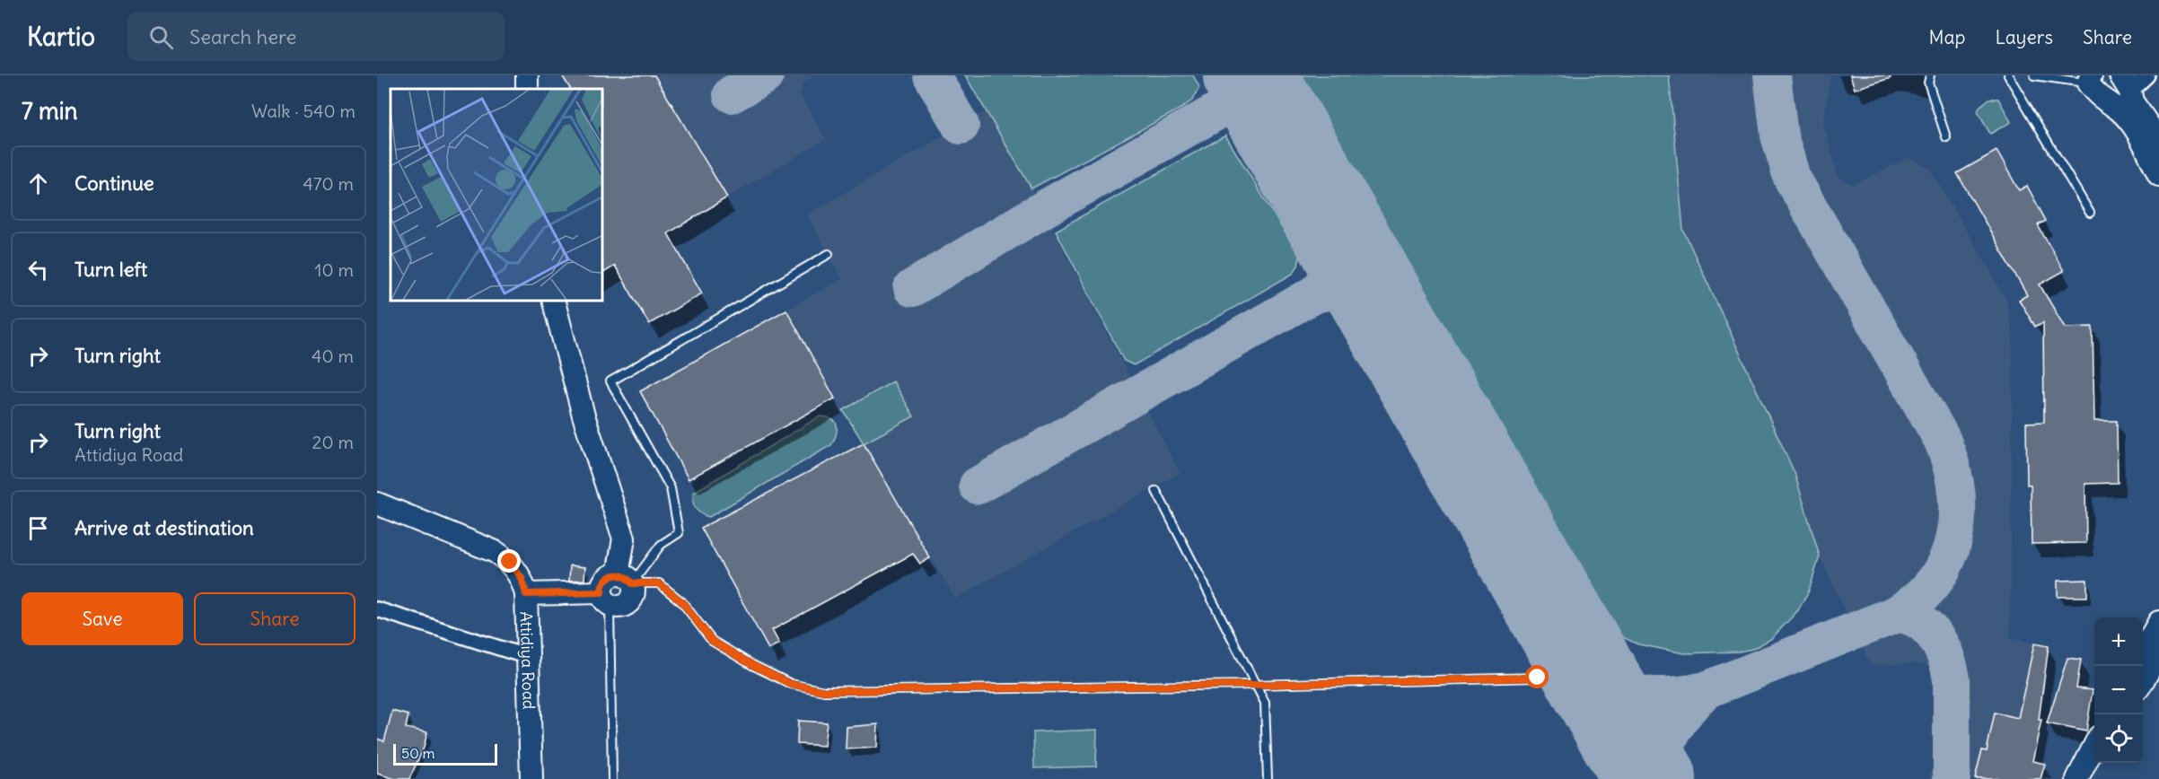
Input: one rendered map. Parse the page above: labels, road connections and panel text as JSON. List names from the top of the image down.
{
  "streets": {
    "main road": ["Attidiya Road"]
  },
  "scale_bar": "50 m",
  "page": {
    "header": "Kartio",
    "search": "Search here",
    "nav": ["Map", "Layers", "Share"],
    "heading": ["7 min", "Walk · 540 m"],
    "list": [
      ["Continue", "470 m"],
      ["Turn left", "10 m"],
      ["Turn right", "40 m"],
      ["Turn right", "Attidiya Road", "20 m"],
      "Arrive at destination"
    ],
    "buttons": ["Save", "Share"],
    "map_buttons": ["+", "−"],
    "scale": "50 m"
  }
}
